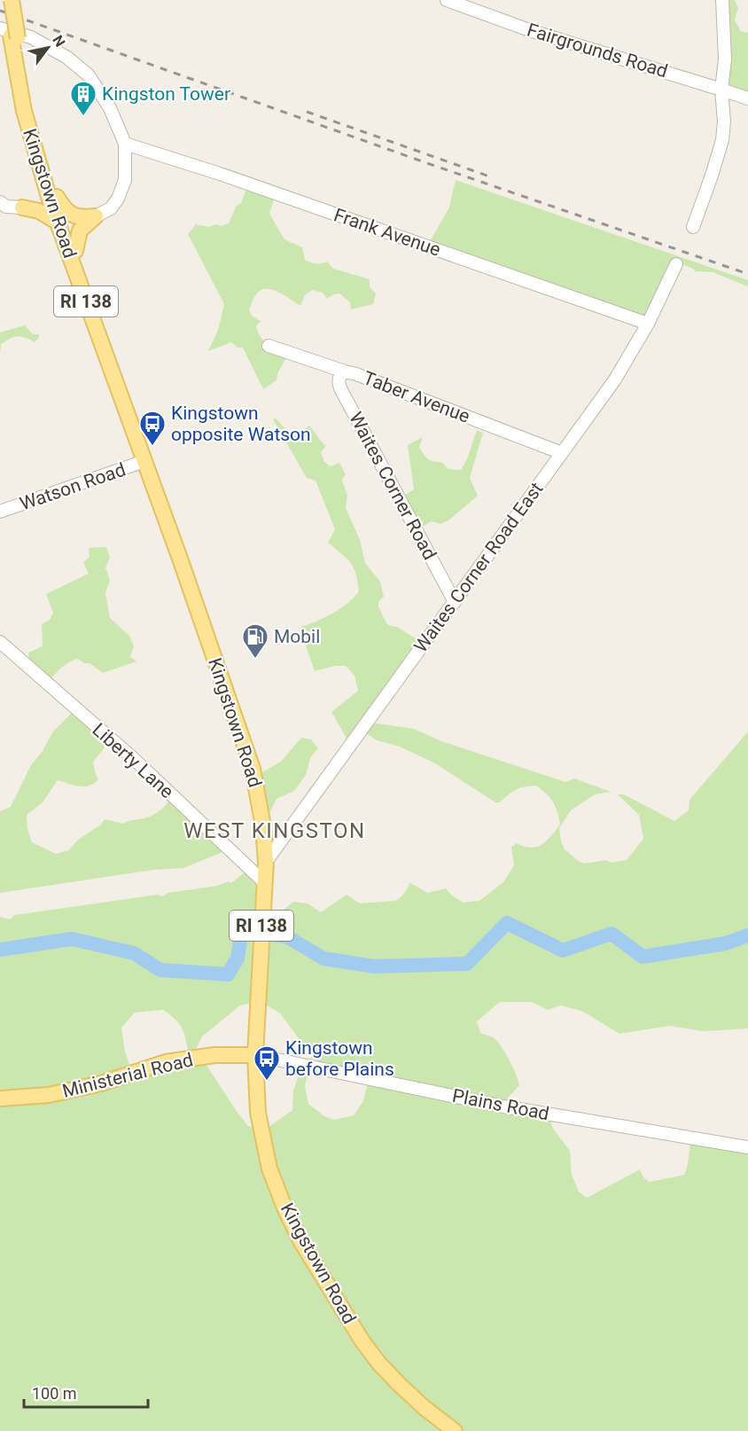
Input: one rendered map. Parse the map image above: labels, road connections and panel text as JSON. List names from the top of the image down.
{
  "streets": {
    "main road": ["Kingstown Road", "RI 138", "Ministerial Road"],
    "street": [
      "Fairgrounds Road",
      "Frank Avenue",
      "Taber Avenue",
      "Waites Corner Road",
      "Watson Road",
      "Waites Corner Road East",
      "Liberty Lane",
      "Plains Road"
    ]
  },
  "crossings": [
    ["Kingstown Road", "Watson Road"],
    ["Kingstown Road", "Waites Corner Road East"],
    ["Kingstown Road", "Liberty Lane"],
    ["Kingstown Road", "Ministerial Road"],
    ["Kingstown Road", "Plains Road"],
    ["Frank Avenue", "Waites Corner Road East"],
    ["Taber Avenue", "Waites Corner Road"],
    ["Taber Avenue", "Waites Corner Road East"],
    ["Waites Corner Road", "Waites Corner Road East"],
    ["Ministerial Road", "Plains Road"]
  ],
  "districts": ["WEST KINGSTON"],
  "places": {
    "building": ["Kingston Tower"],
    "bus stop": ["Kingstown opposite Watson", "Kingstown before Plains"],
    "fuel station": ["Mobil"]
  },
  "scale_bar": "100 m",
  "north": "top right"
}
